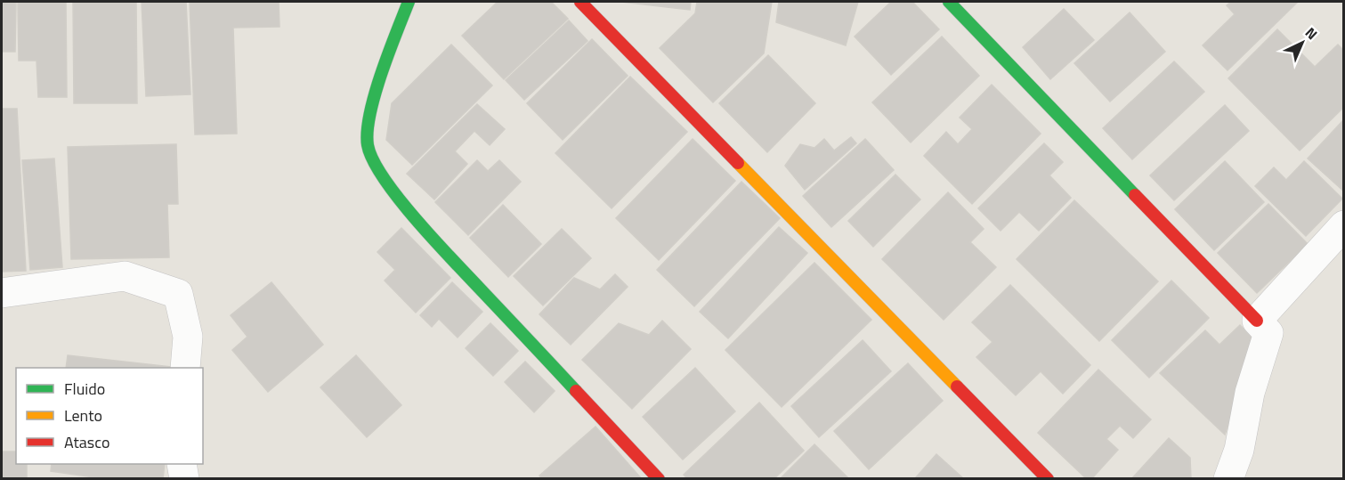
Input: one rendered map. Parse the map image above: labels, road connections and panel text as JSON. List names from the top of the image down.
{
  "legend": ["Fluido", "Lento", "Atasco"],
  "north": "top right"
}
